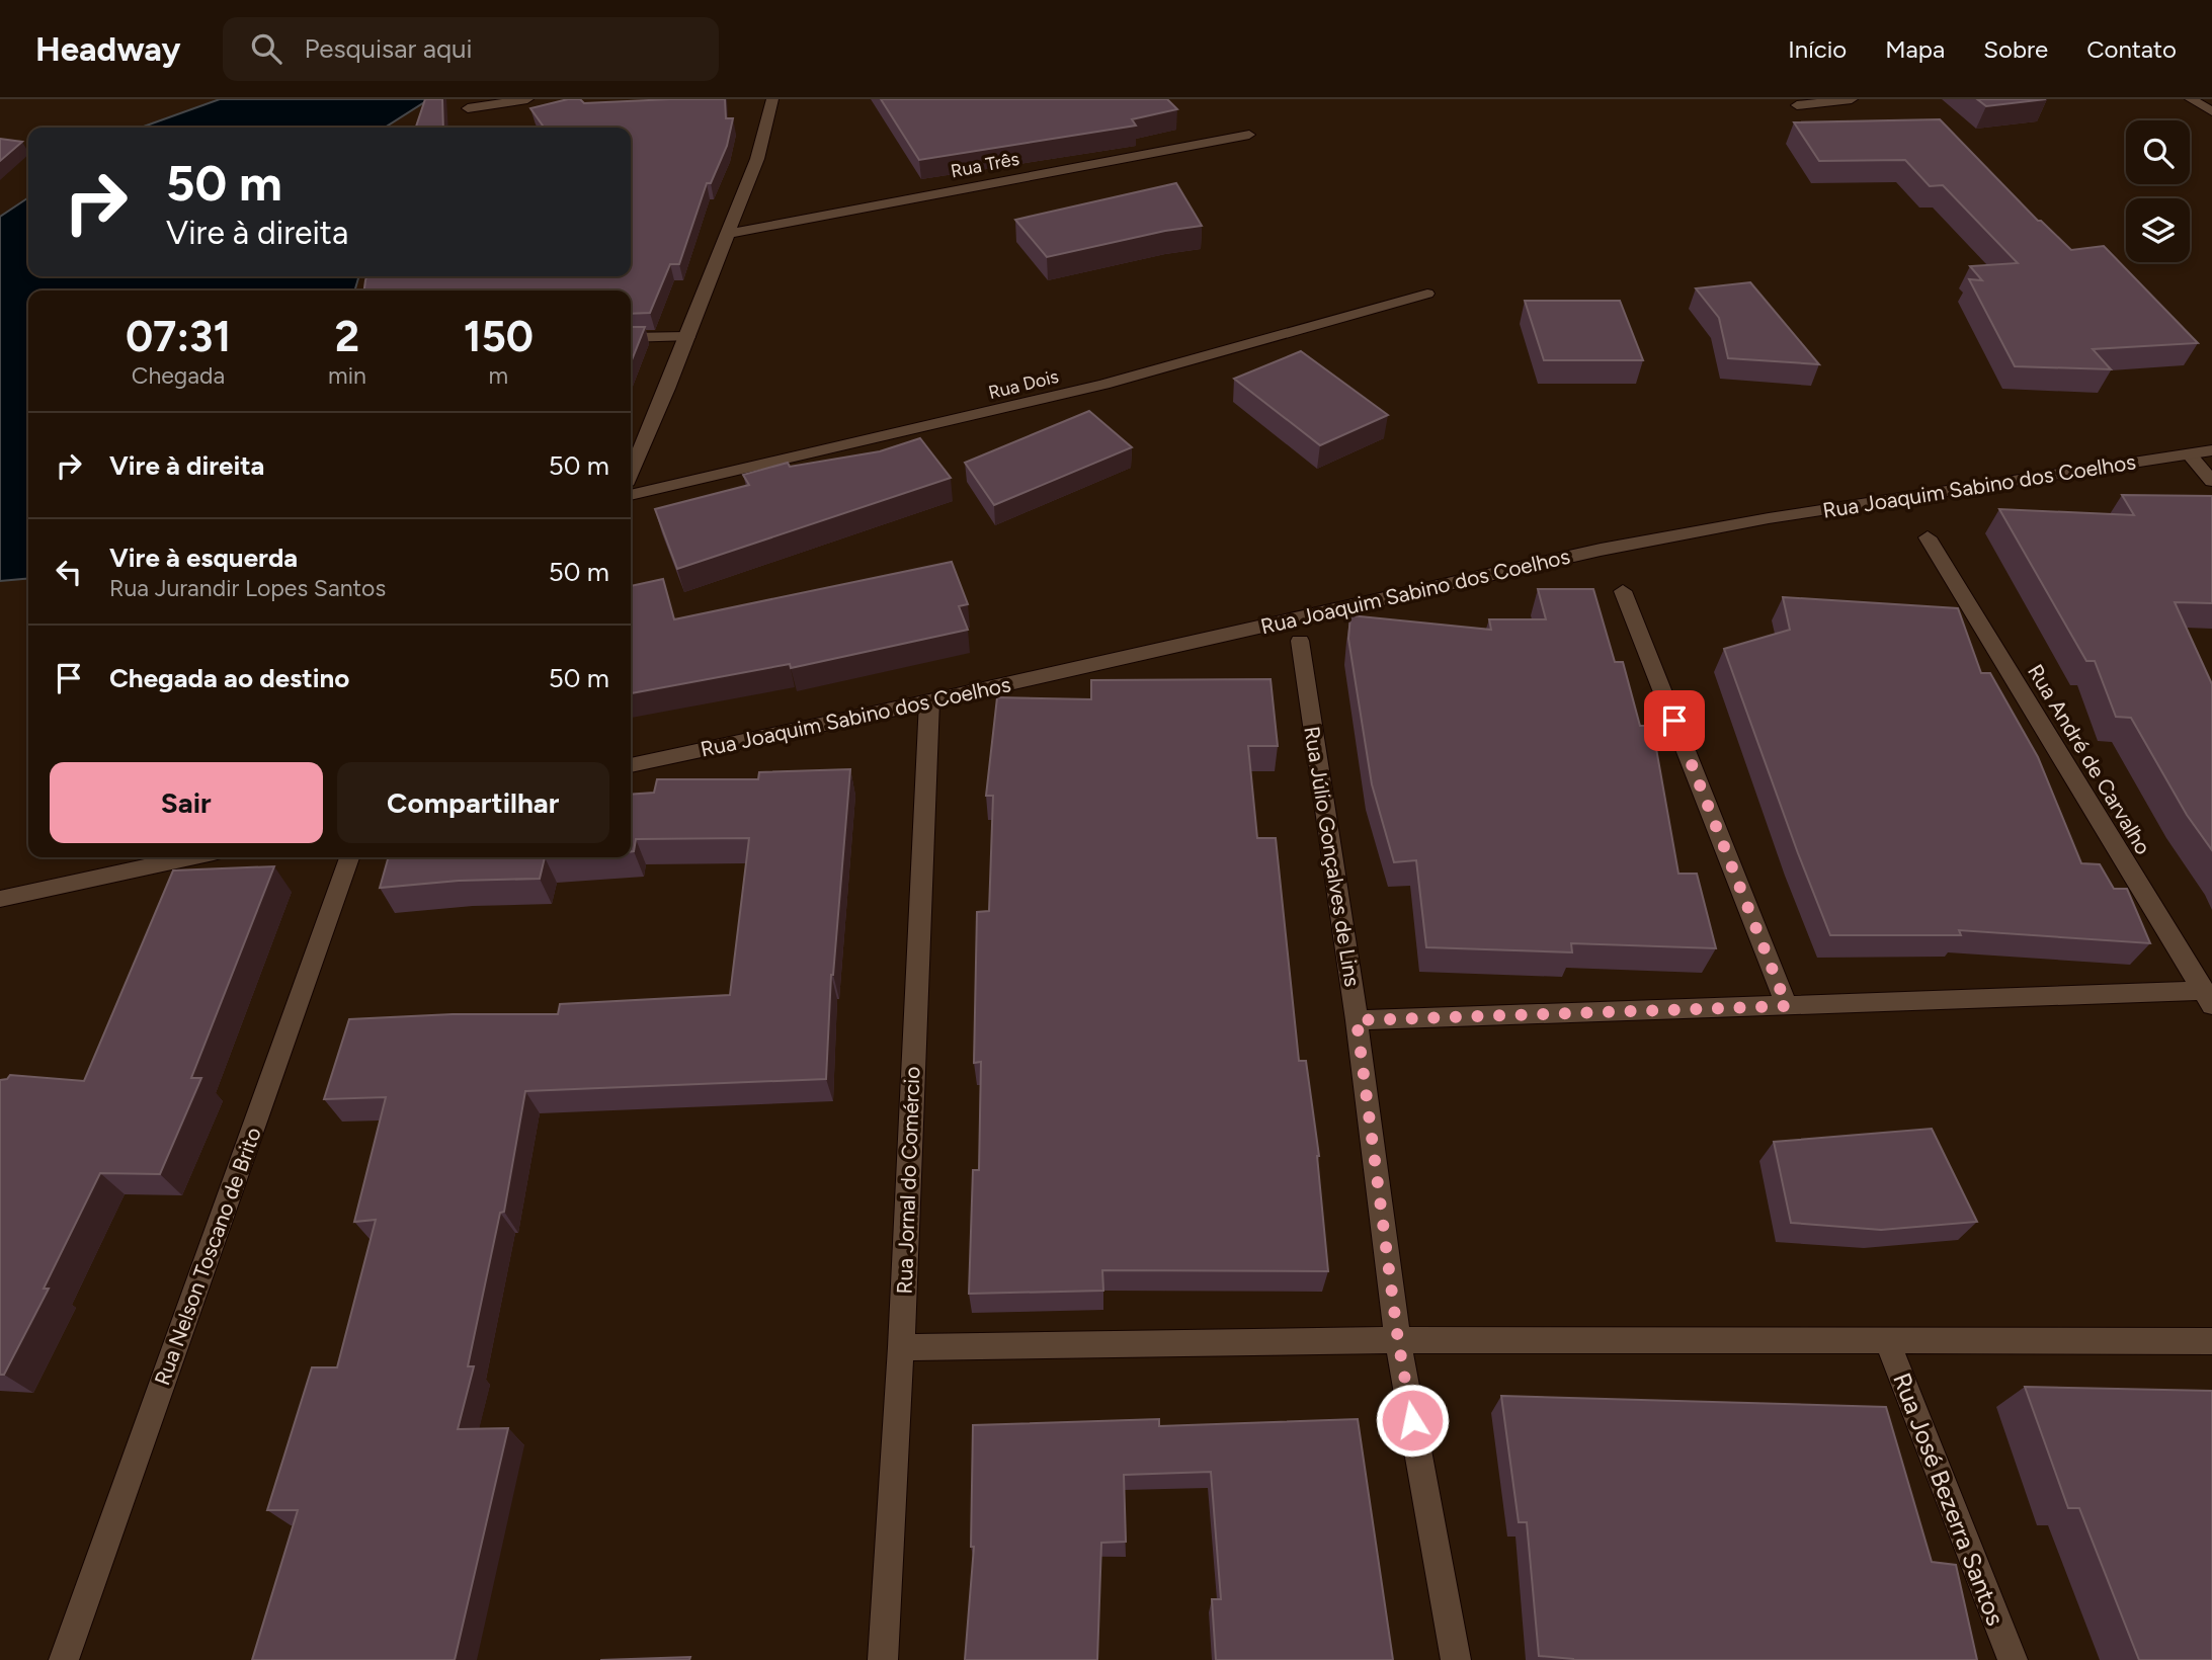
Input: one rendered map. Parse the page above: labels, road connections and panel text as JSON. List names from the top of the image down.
{
  "streets": {
    "street": [
      "Rua Três",
      "Rua Dois",
      "Rua Joaquim Sabino dos Coelhos",
      "Rua André de Carvalho",
      "Rua Júlio Gonçalves de Lins",
      "Rua Jornal do Comércio",
      "Rua Nelson Toscano de Brito",
      "Rua José Bezerra Santos"
    ]
  },
  "crossings": [
    ["Rua Joaquim Sabino dos Coelhos", "Rua Jornal do Comércio"]
  ],
  "page": {
    "header": "Headway",
    "search": "Pesquisar aqui",
    "nav": [
      "Início",
      "Mapa",
      "Sobre",
      "Contato"
    ],
    "turn": ["50 m", "Vire à direita"],
    "eta": [
      "07:31",
      "Chegada",
      "2",
      "min",
      "150",
      "m"
    ],
    "list": [
      {
        "name": "Vire à direita",
        "value": "50 m"
      },
      {
        "name": "Vire à esquerda",
        "note": "Rua Jurandir Lopes Santos",
        "value": "50 m"
      },
      {
        "name": "Chegada ao destino",
        "value": "50 m"
      }
    ],
    "buttons": ["Sair", "Compartilhar"]
  }
}
